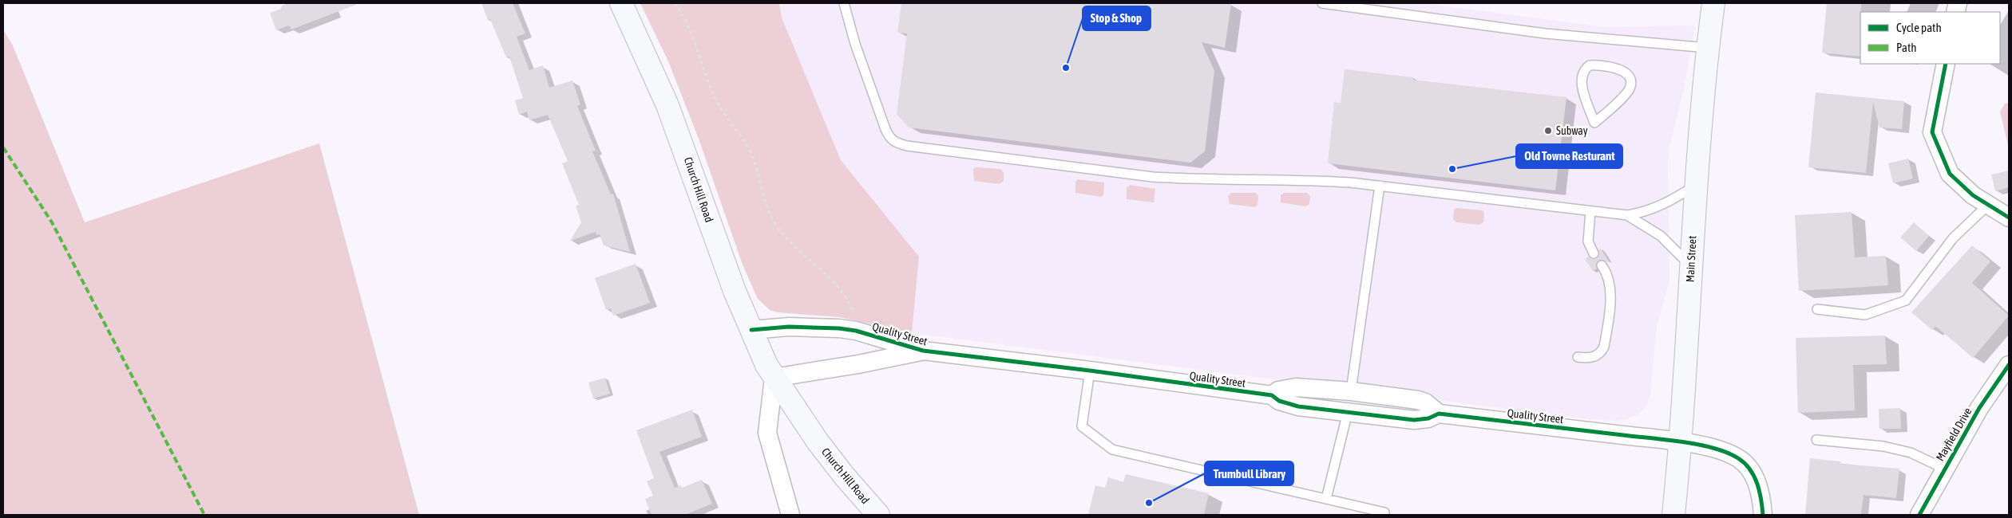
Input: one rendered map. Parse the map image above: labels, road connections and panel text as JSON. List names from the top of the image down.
{
  "streets": {
    "main road": ["Church Hill Road", "Main Street"],
    "street": ["Quality Street", "Mayfield Drive"]
  },
  "crossings": [
    ["Church Hill Road", "Quality Street"],
    ["Main Street", "Quality Street"]
  ],
  "places": [
    "Stop & Shop",
    "Subway",
    "Old Towne Resturant",
    "Trumbull Library"
  ],
  "legend": ["Cycle path", "Path"]
}
